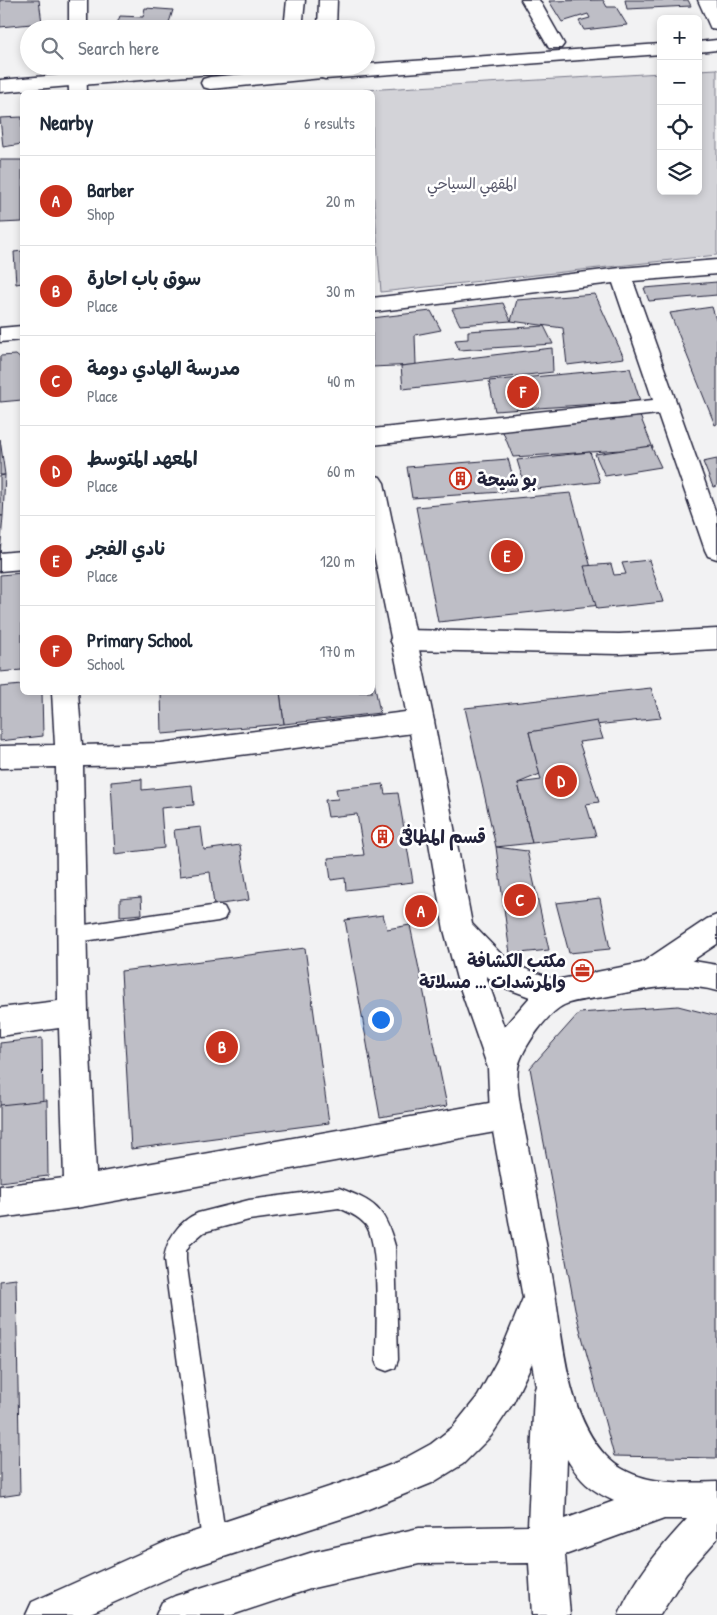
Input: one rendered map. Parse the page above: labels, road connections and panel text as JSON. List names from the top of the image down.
{
  "parks": ["المقهي السياحي"],
  "places": {
    "building": ["بو شيحة", "قسم المطافئ"],
    "office": ["مكتب الكشافة والمرشدات ... مسلاتة"]
  },
  "page": {
    "map_buttons": ["+", "−"],
    "search": "Search here",
    "heading": ["Nearby", "6 results"],
    "list": [
      {
        "mark": "A",
        "name": "Barber",
        "note": "Shop",
        "value": "20 m"
      },
      {
        "mark": "B",
        "name": "سوق باب احارة",
        "note": "Place",
        "value": "30 m"
      },
      {
        "mark": "C",
        "name": "مدرسة الهادي دومة",
        "note": "Place",
        "value": "40 m"
      },
      {
        "mark": "D",
        "name": "المعهد المتوسط",
        "note": "Place",
        "value": "60 m"
      },
      {
        "mark": "E",
        "name": "نادي الفجر",
        "note": "Place",
        "value": "120 m"
      },
      {
        "mark": "F",
        "name": "Primary School",
        "note": "School",
        "value": "170 m"
      }
    ],
    "pins": [
      "F",
      "E",
      "D",
      "C",
      "A",
      "B"
    ]
  }
}
